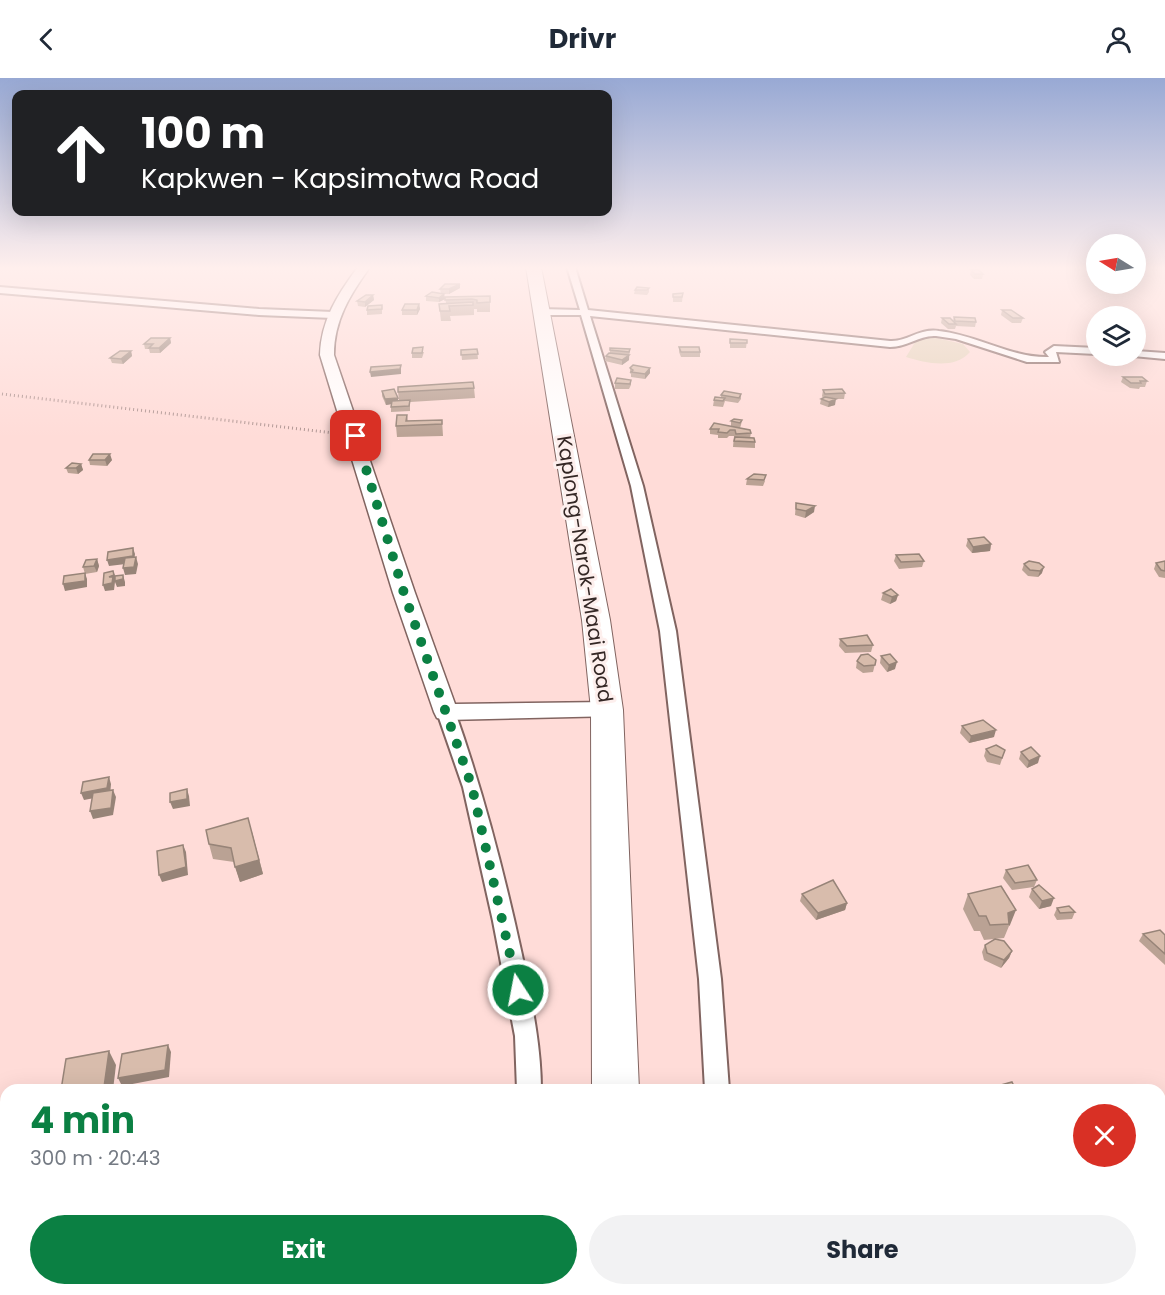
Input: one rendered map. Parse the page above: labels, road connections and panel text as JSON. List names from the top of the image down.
{
  "streets": {
    "highway": ["Kaplong-Narok-Maai Road"]
  },
  "north": "left",
  "page": {
    "header": "Drivr",
    "turn": ["100 m", "Kapkwen - Kapsimotwa Road"],
    "heading": ["4 min", "300 m · 20:43"],
    "buttons": ["Exit", "Share"]
  }
}
